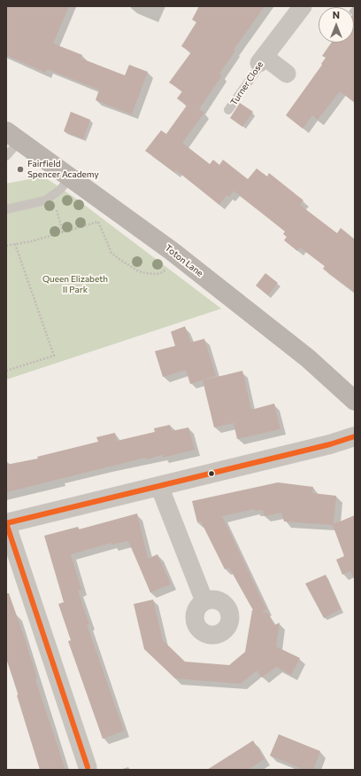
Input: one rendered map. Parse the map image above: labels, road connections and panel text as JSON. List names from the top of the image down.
{
  "streets": {
    "main road": ["Toton Lane"],
    "street": ["Turner Close"]
  },
  "parks": ["Queen Elizabeth II Park"],
  "places": ["Fairfield Spencer Academy"],
  "north": "top"
}
